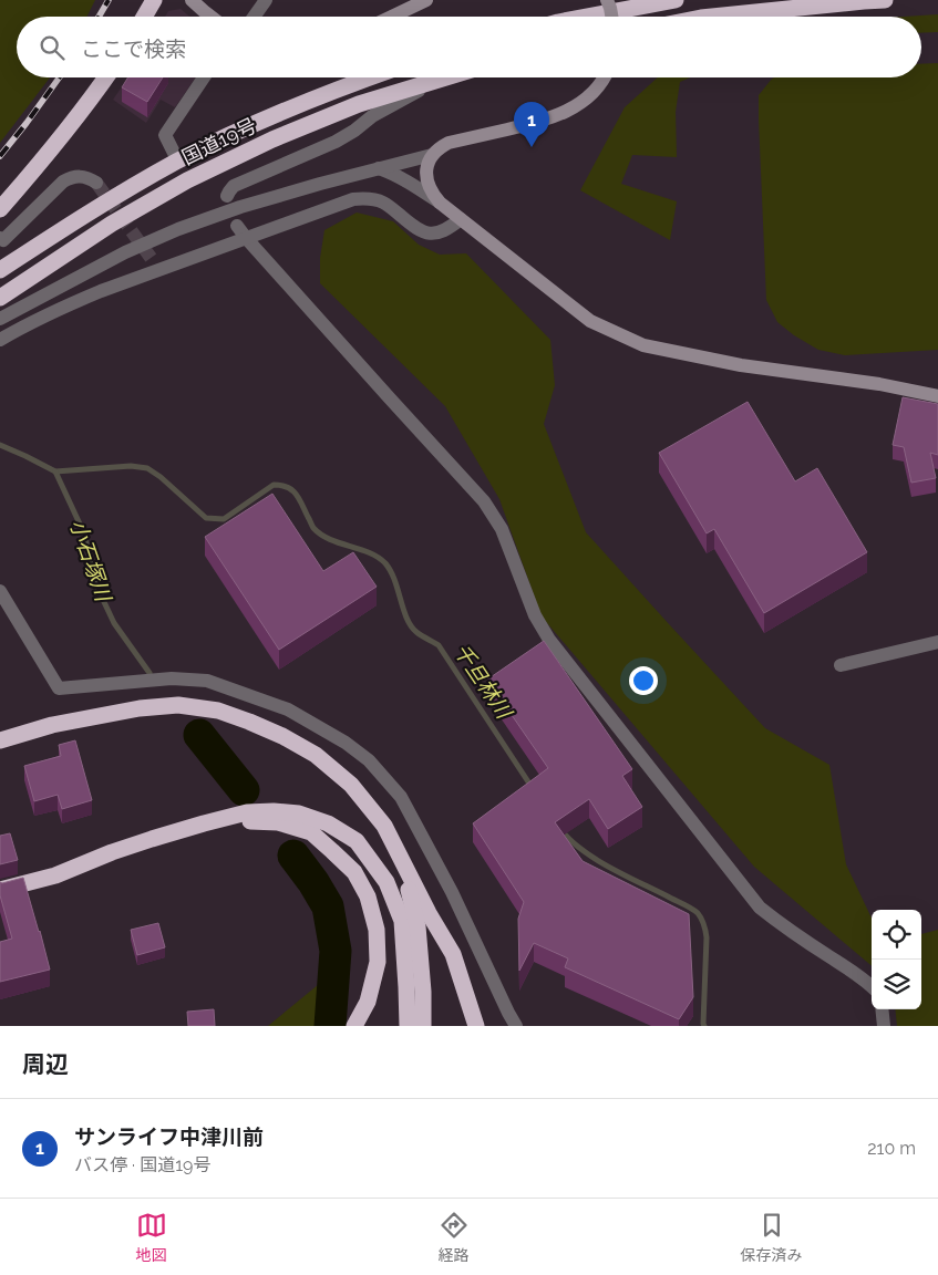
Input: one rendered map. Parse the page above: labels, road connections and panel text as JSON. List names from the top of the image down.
{
  "streets": {
    "highway": ["国道19号"]
  },
  "water": ["小石塚川", "千旦林川"],
  "page": {
    "search": "ここで検索",
    "pins": "1",
    "heading": "周辺",
    "list": [
      {
        "mark": "1",
        "name": "サンライフ中津川前",
        "note": "バス停 · 国道19号",
        "value": "210 m"
      }
    ],
    "nav": ["地図", "経路", "保存済み"]
  }
}
